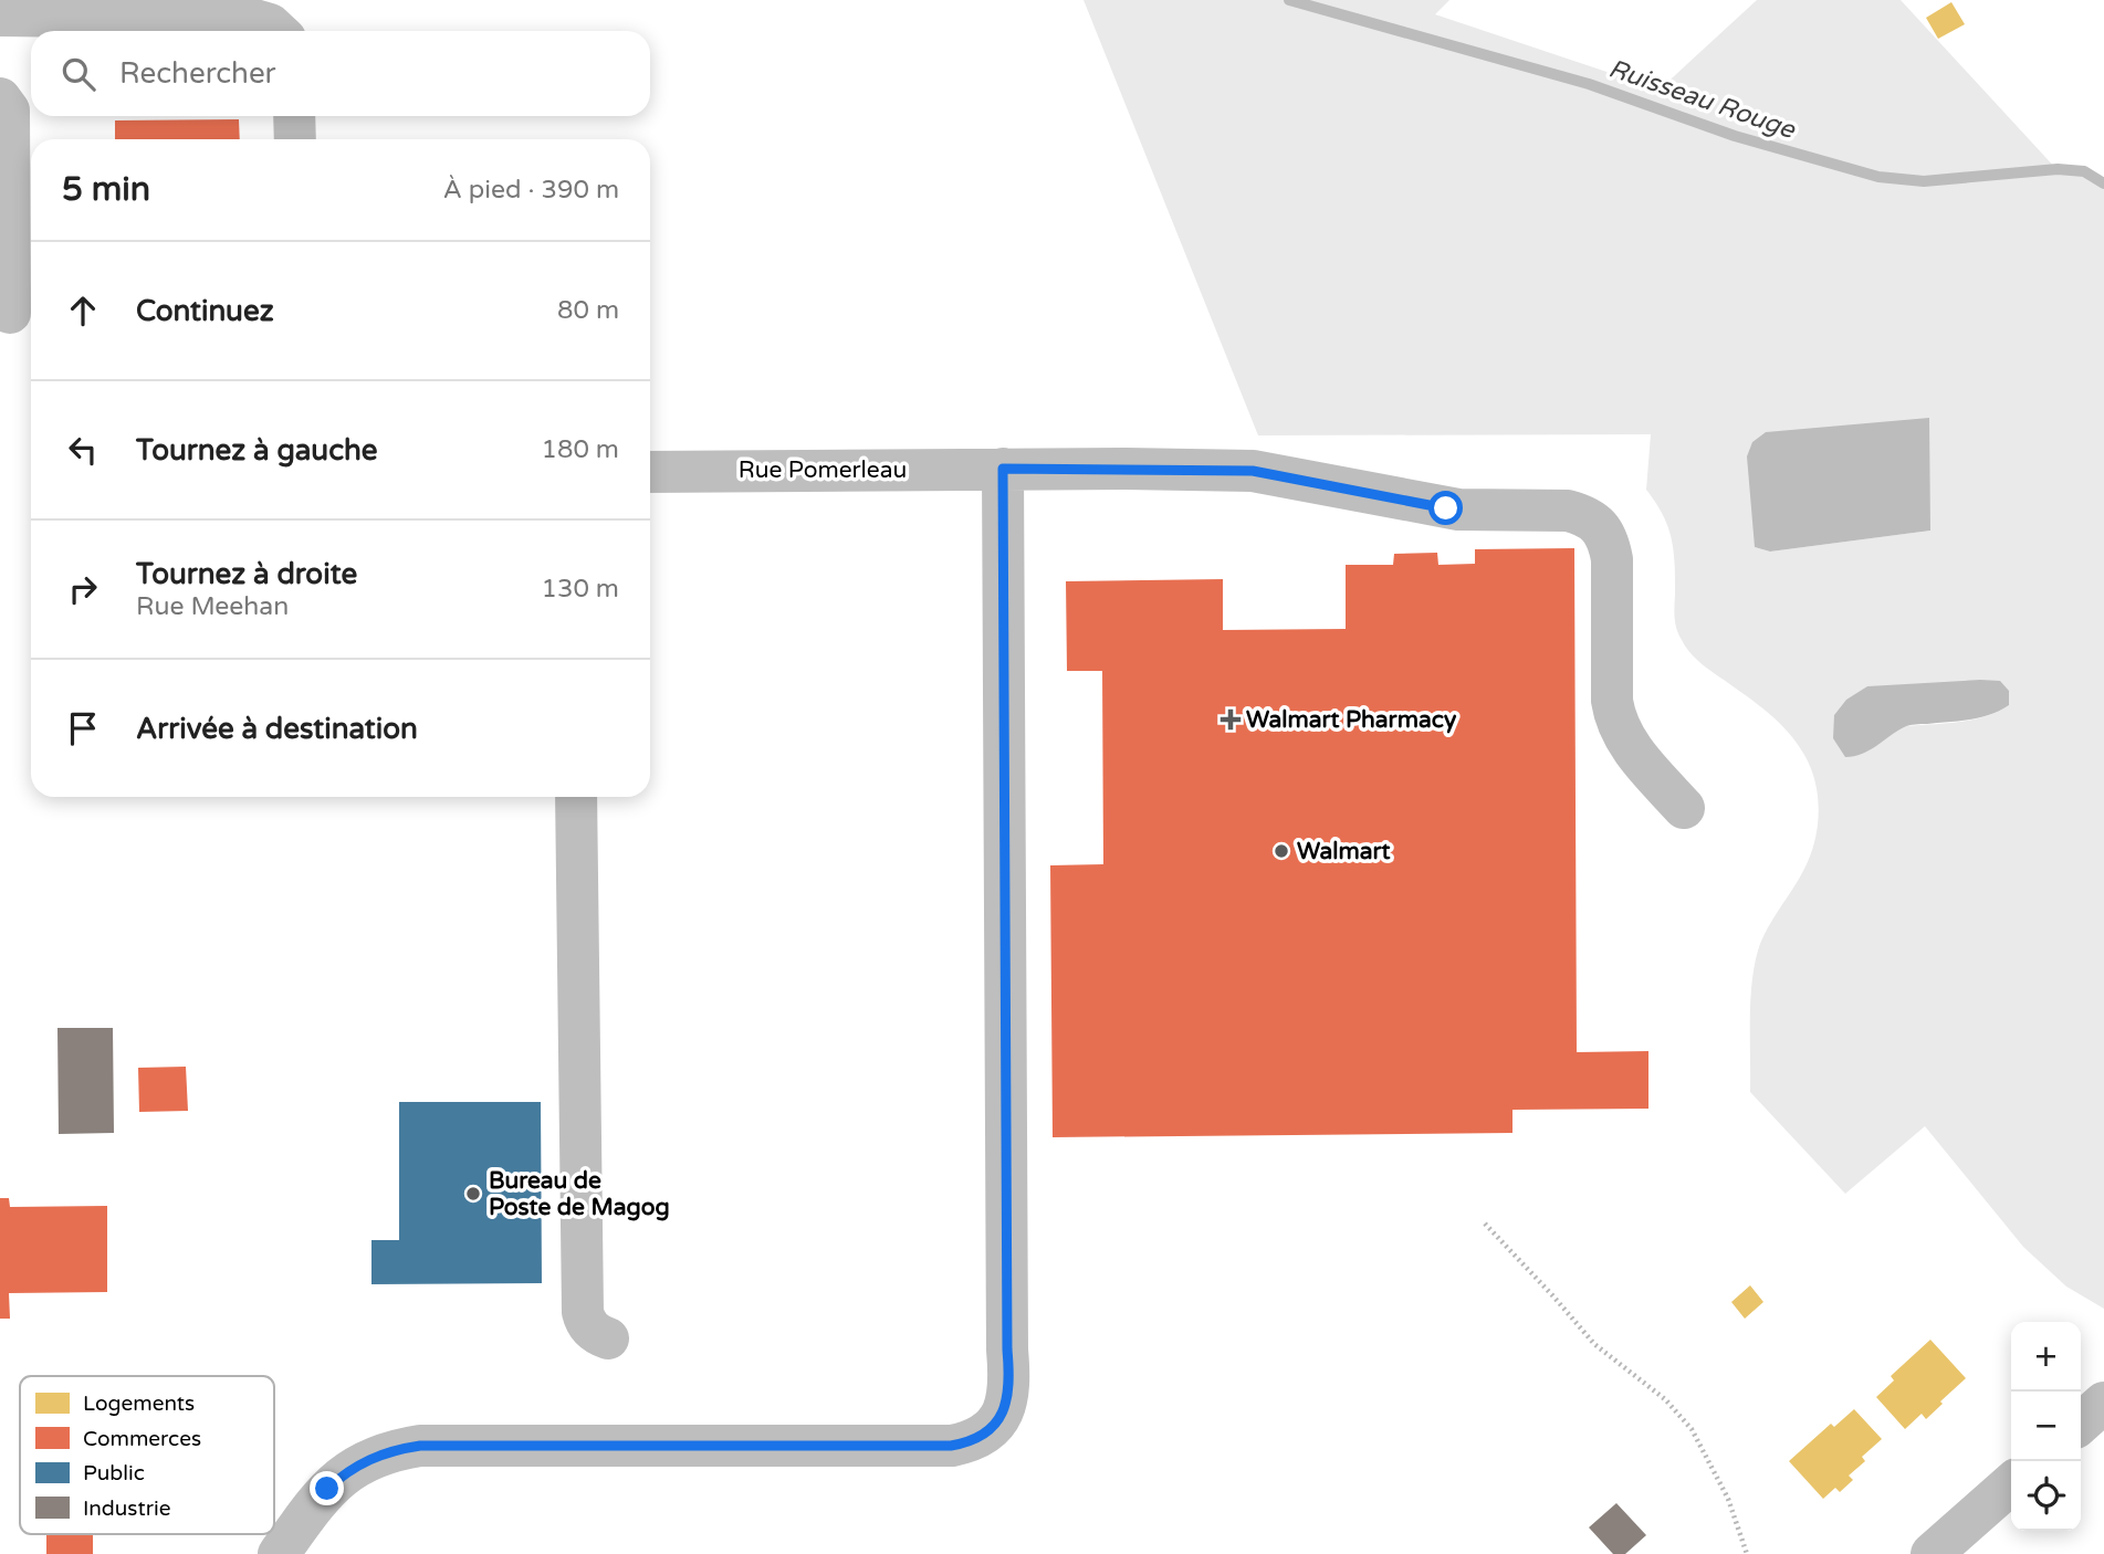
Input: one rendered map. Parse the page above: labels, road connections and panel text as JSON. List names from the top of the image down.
{
  "streets": {
    "street": ["Rue Pomerleau"]
  },
  "water": ["Ruisseau Rouge"],
  "places": {
    "health": ["Walmart Pharmacy"],
    "other": ["Walmart", "Bureau de Poste de Magog"]
  },
  "legend": [
    "Logements",
    "Commerces",
    "Public",
    "Industrie"
  ],
  "page": {
    "search": "Rechercher",
    "heading": ["5 min", "À pied · 390 m"],
    "list": [
      ["Continuez", "80 m"],
      ["Tournez à gauche", "180 m"],
      ["Tournez à droite", "Rue Meehan", "130 m"],
      "Arrivée à destination"
    ],
    "map_buttons": ["+", "−"]
  }
}
